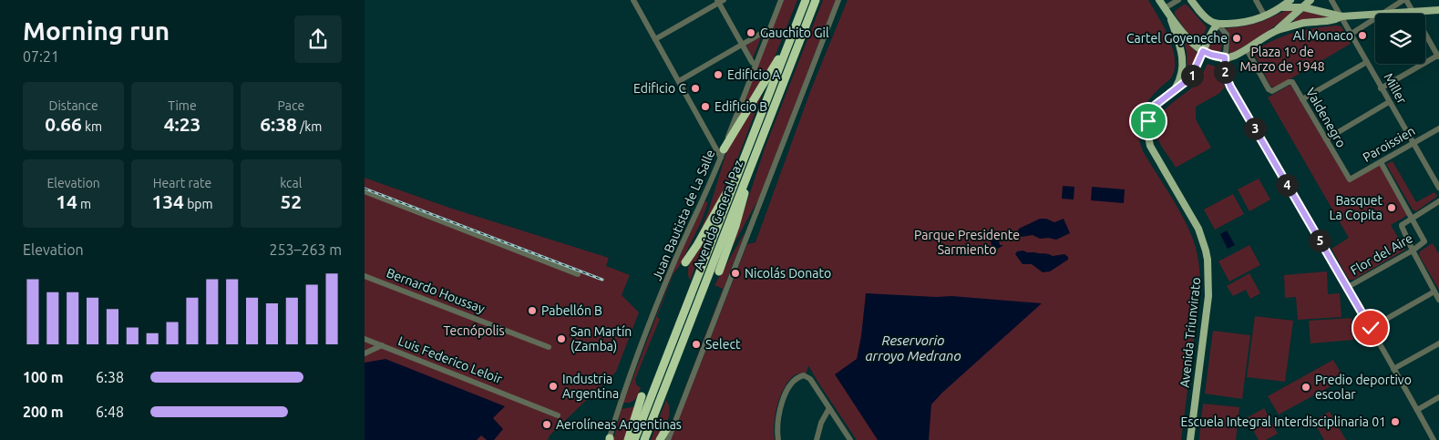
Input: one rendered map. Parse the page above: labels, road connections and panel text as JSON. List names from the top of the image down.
{
  "streets": {
    "highway": ["Avenida General Paz"],
    "main road": ["Avenida Triunvirato"],
    "street": [
      "Miller",
      "Valdenegro",
      "Paroissien",
      "Juan Bautista de La Salle",
      "Flor del Aire",
      "Bernardo Houssay",
      "Luis Federico Leloir"
    ]
  },
  "crossings": [
    ["Miller", "Paroissien"],
    ["Valdenegro", "Paroissien"]
  ],
  "water": ["Reservorio arroyo Medrano"],
  "parks": ["Plaza 1º de Marzo de 1948", "Parque Presidente Sarmiento", "Tecnópolis"],
  "places": [
    "Gauchito Gil",
    "Al Monaco",
    "Cartel Goyeneche",
    "Edificio A",
    "Edificio C",
    "Edificio B",
    "Basquet La Copita",
    "Nicolás Donato",
    "Pabellón B",
    "San Martín (Zamba)",
    "Select",
    "Industria Argentina",
    "Predio deportivo escolar",
    "Escuela Integral Interdisciplinaria 01",
    "Aerolíneas Argentinas"
  ],
  "page": {
    "heading": ["Morning run", "07:21"],
    "pins": [
      "2",
      "1",
      "3",
      "4",
      "5"
    ],
    "stats": [
      ["Distance", "0.66 km"],
      ["Time", "4:23"],
      ["Pace", "6:38 /km"],
      ["Elevation", "14 m"],
      ["Heart rate", "134 bpm"],
      ["kcal", "52"]
    ],
    "chart": ["Elevation", "253–263 m"],
    "list": [
      {
        "name": "100 m",
        "note": "6:38"
      },
      {
        "name": "200 m",
        "note": "6:48"
      }
    ]
  }
}
